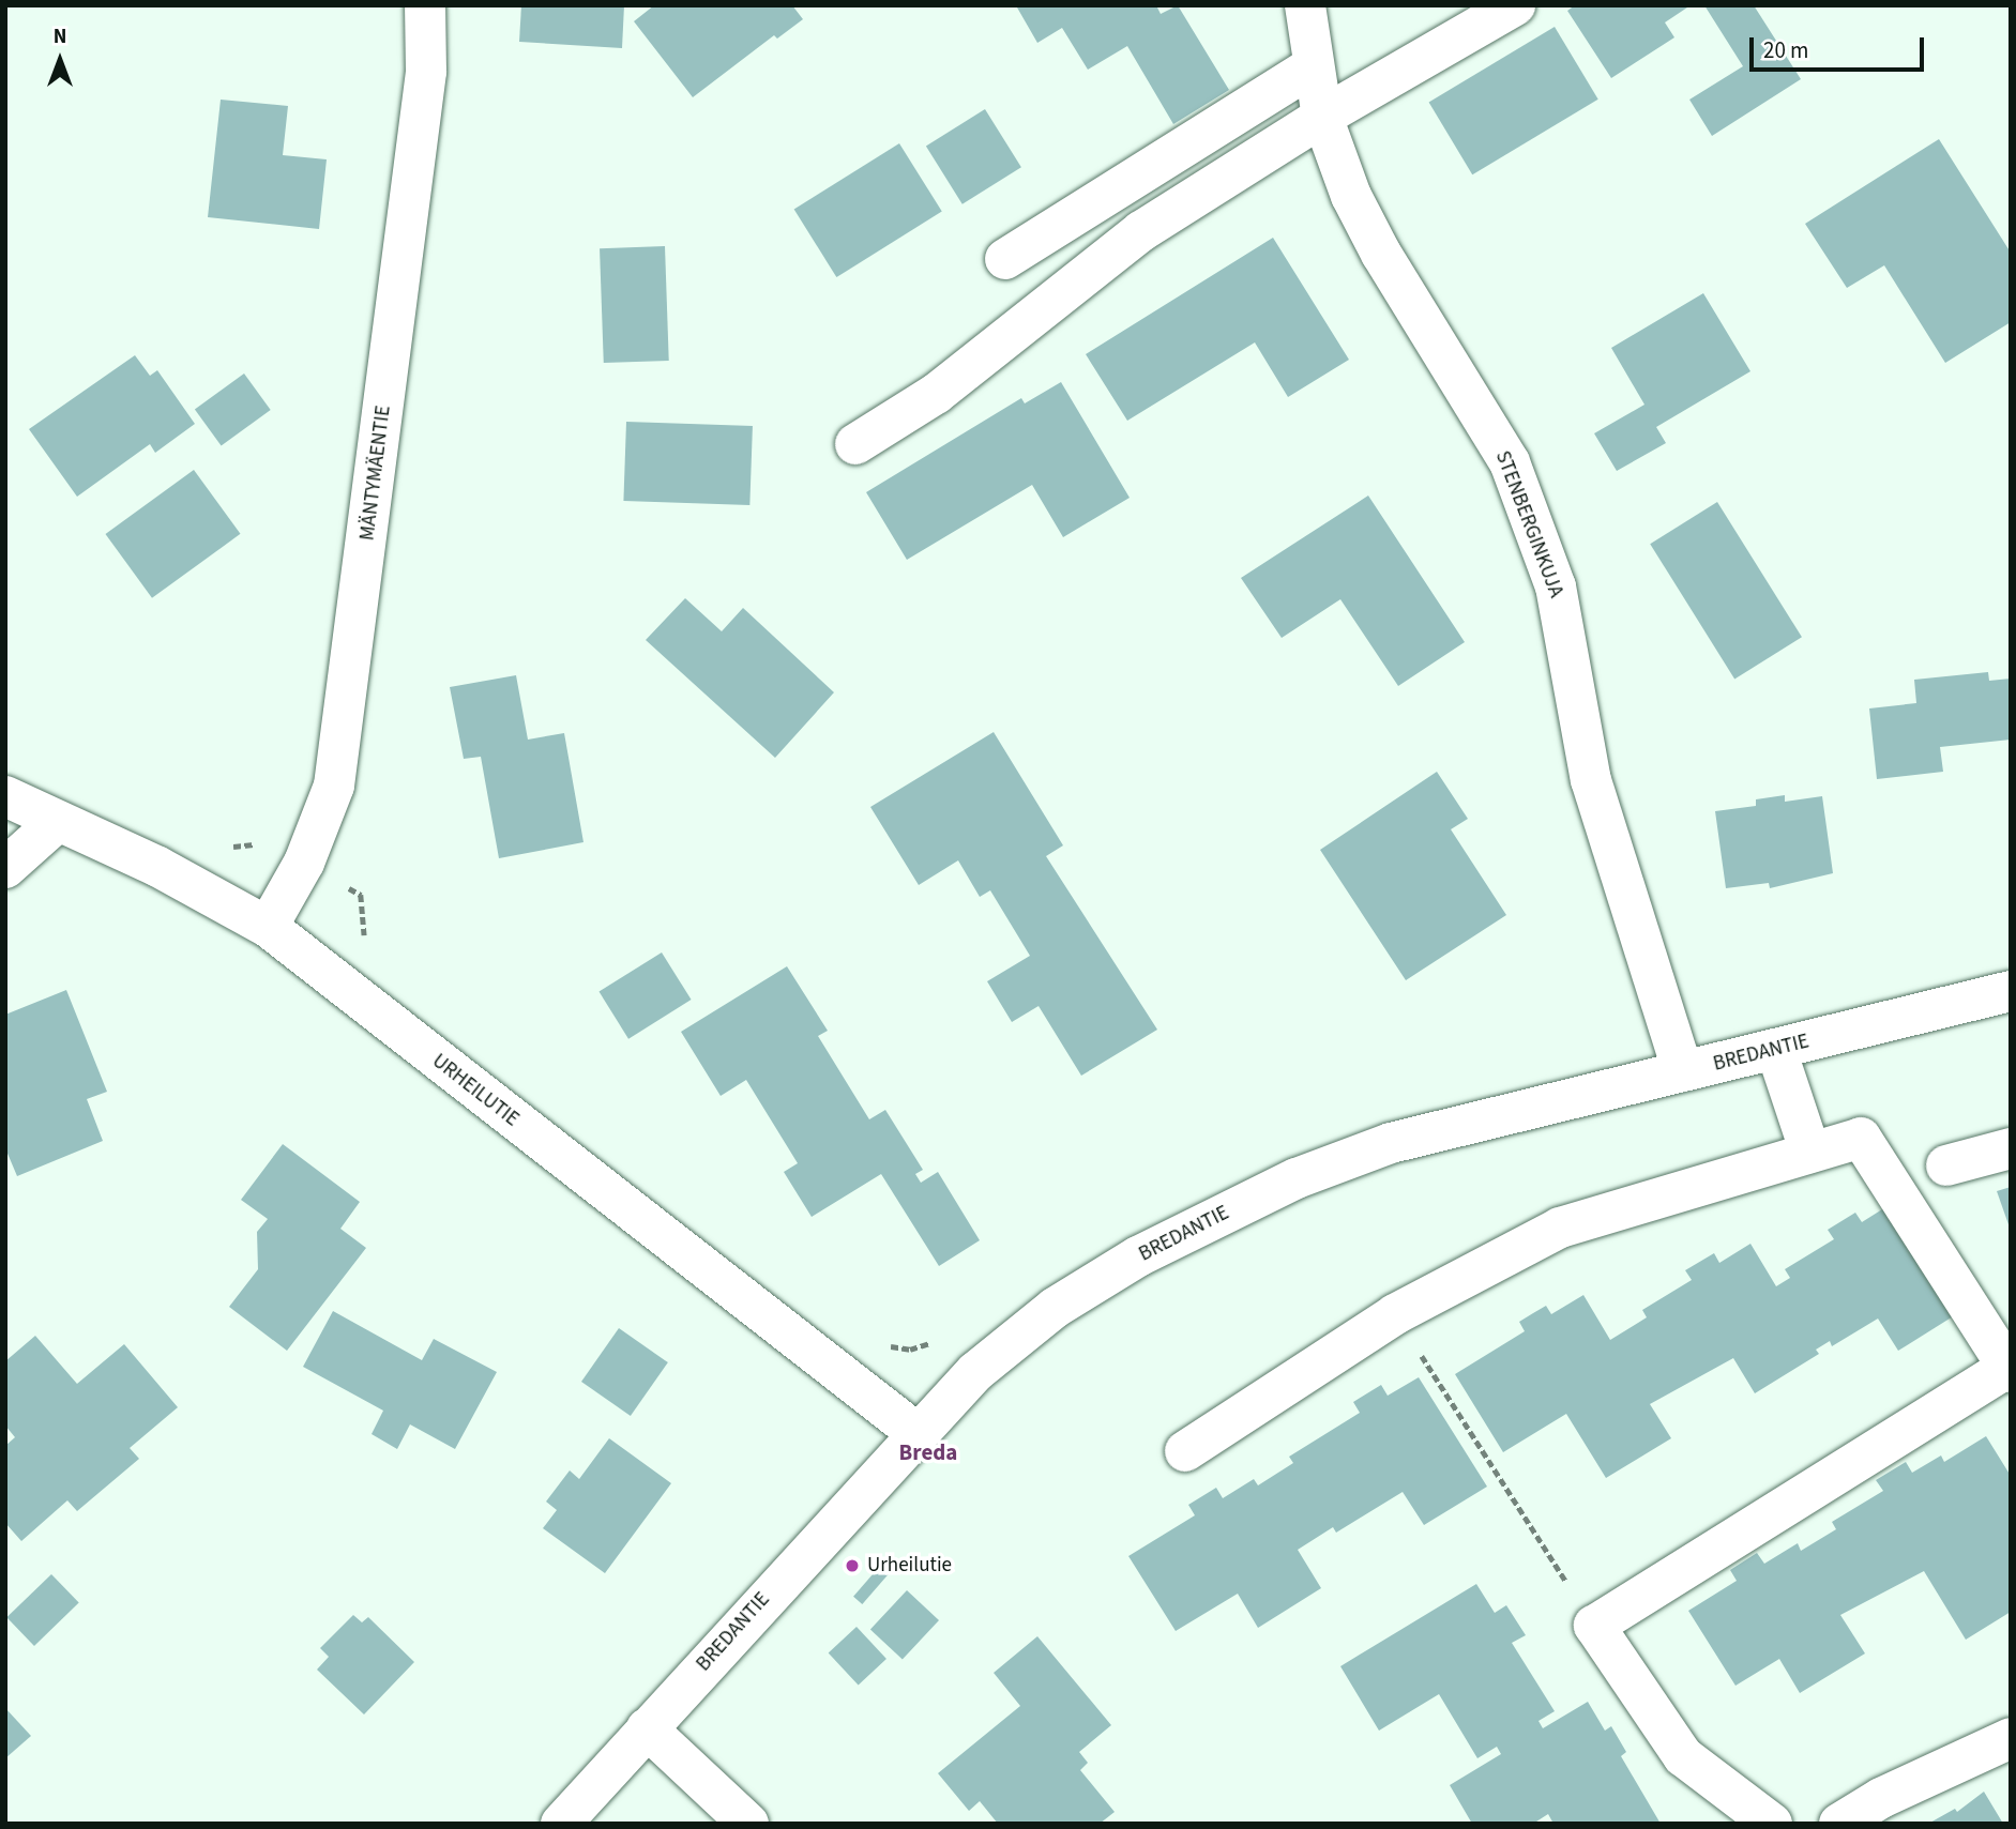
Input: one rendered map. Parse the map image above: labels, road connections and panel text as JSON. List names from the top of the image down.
{
  "streets": {
    "street": [
      "MÄNTYMÄENTIE",
      "STENBERGINKUJA",
      "BREDANTIE",
      "URHEILUTIE"
    ]
  },
  "crossings": [
    ["MÄNTYMÄENTIE", "URHEILUTIE"],
    ["STENBERGINKUJA", "BREDANTIE"],
    ["BREDANTIE", "URHEILUTIE"]
  ],
  "districts": ["Breda"],
  "places": ["Urheilutie"],
  "scale_bar": "20 m",
  "north": "top"
}
